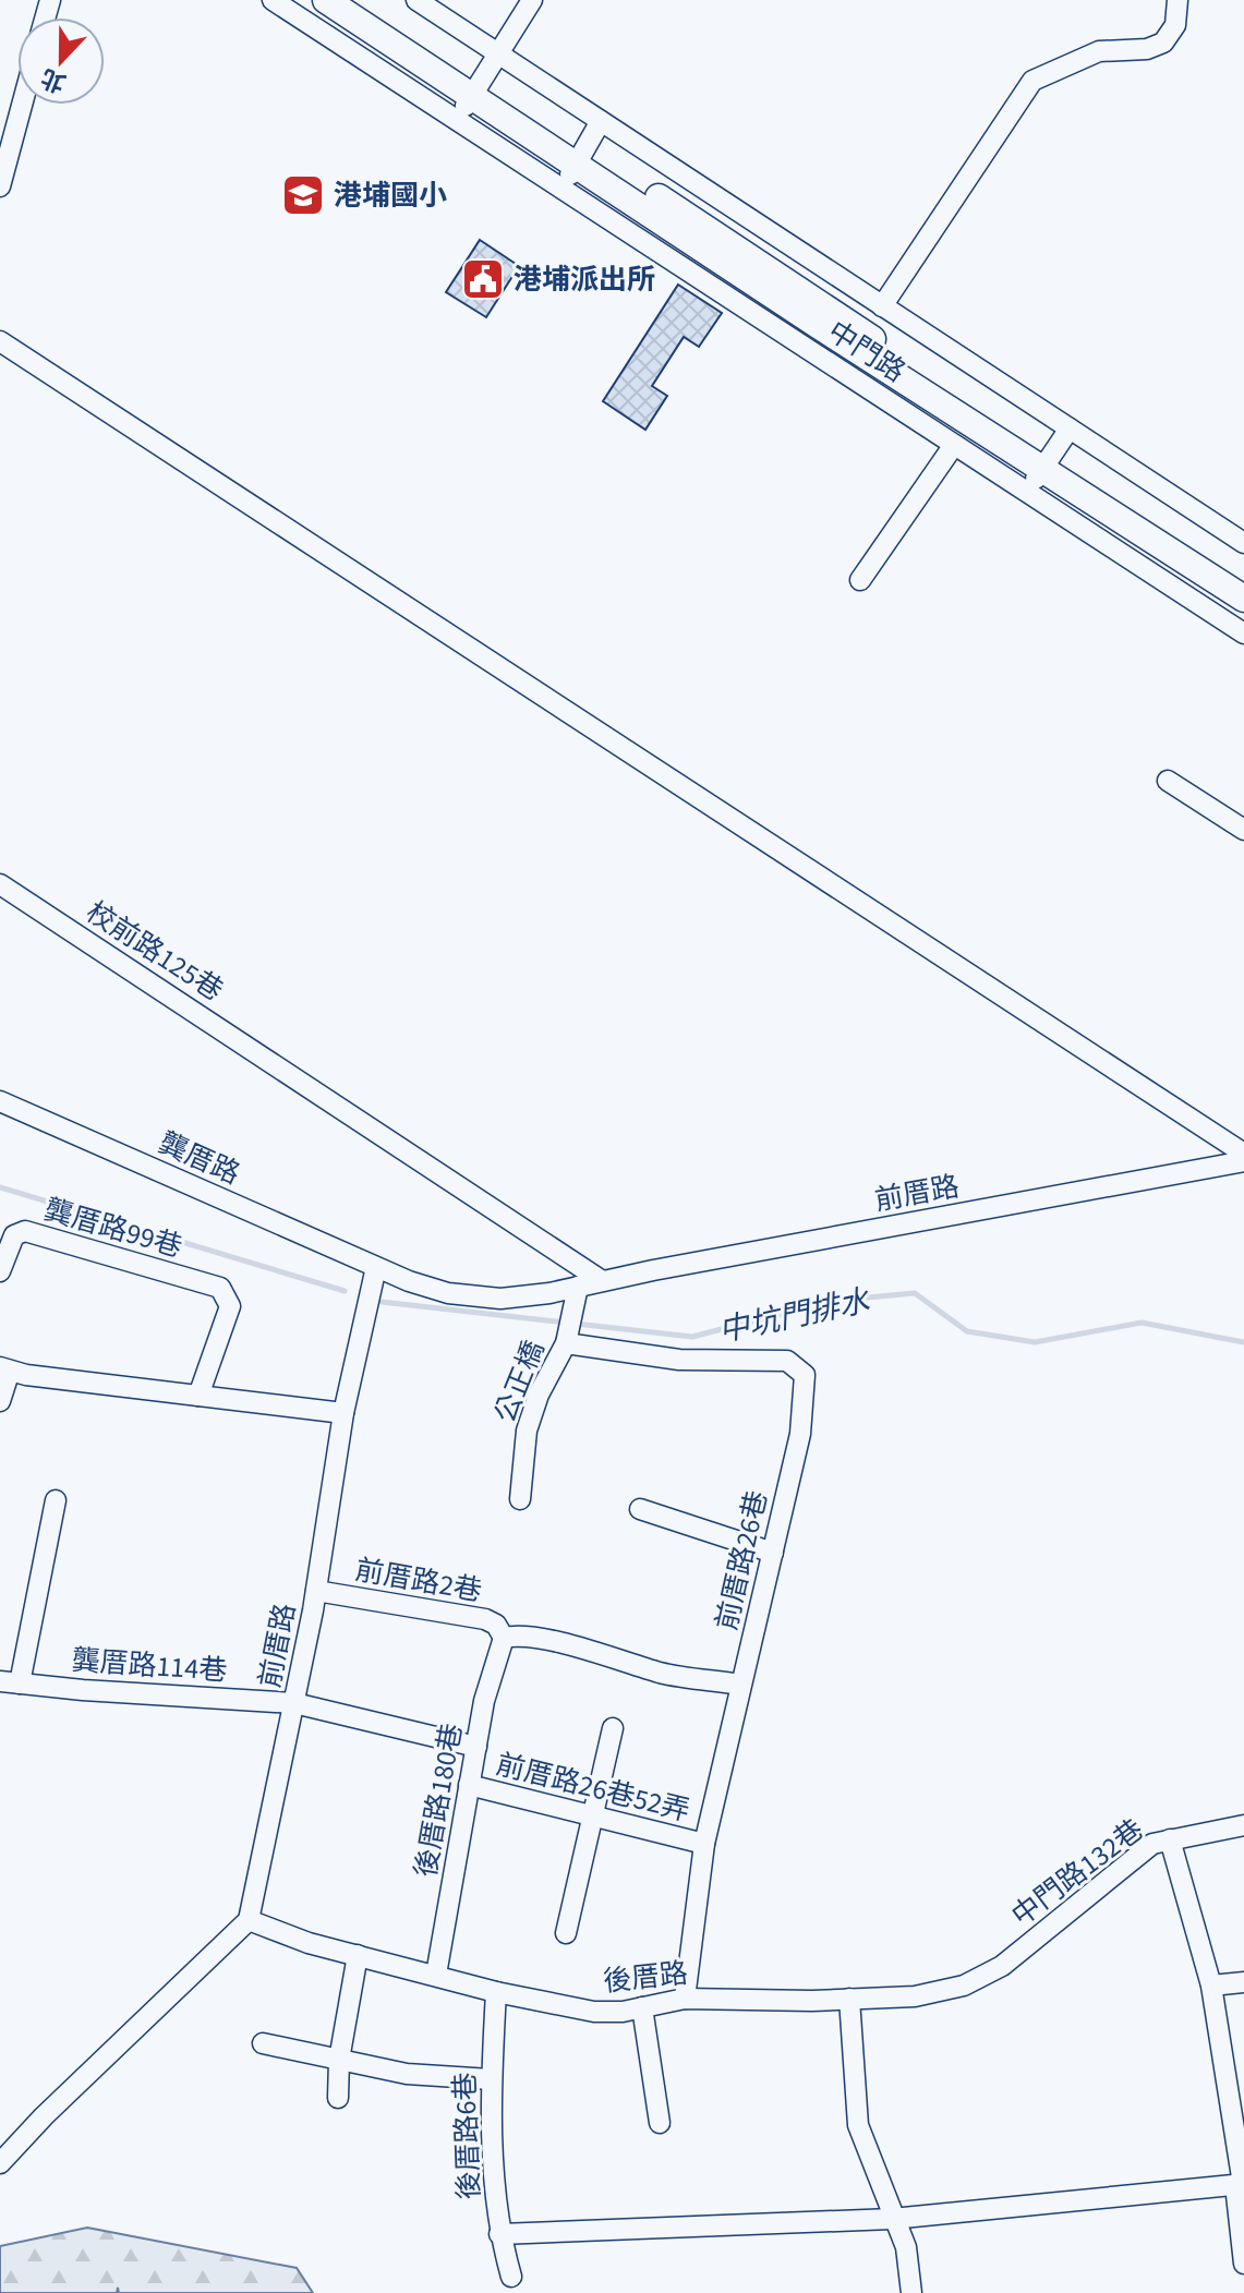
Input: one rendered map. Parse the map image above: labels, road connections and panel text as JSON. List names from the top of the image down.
{
  "streets": {
    "main road": ["中門路"],
    "street": [
      "校前路125巷",
      "龔厝路",
      "前厝路",
      "龔厝路99巷",
      "公正橋",
      "前厝路26巷",
      "前厝路2巷",
      "龔厝路114巷",
      "前厝路26巷52弄",
      "後厝路180巷",
      "中門路132巷",
      "後厝路",
      "後厝路6巷"
    ]
  },
  "crossings": [
    ["校前路125巷", "前厝路"],
    ["龔厝路", "前厝路"],
    ["前厝路", "公正橋"],
    ["前厝路", "前厝路2巷"],
    ["前厝路", "龔厝路114巷"],
    ["前厝路", "後厝路"],
    ["公正橋", "前厝路26巷"],
    ["前厝路26巷", "前厝路26巷52弄"],
    ["前厝路26巷", "後厝路"],
    ["前厝路2巷", "後厝路180巷"],
    ["龔厝路114巷", "後厝路180巷"],
    ["前厝路26巷52弄", "後厝路180巷"],
    ["後厝路180巷", "後厝路"],
    ["中門路132巷", "後厝路"],
    ["後厝路", "後厝路6巷"]
  ],
  "water": ["中坑門排水"],
  "places": {
    "school or university": ["港埔國小"],
    "public building": ["港埔派出所"]
  },
  "north": "bottom"
}
